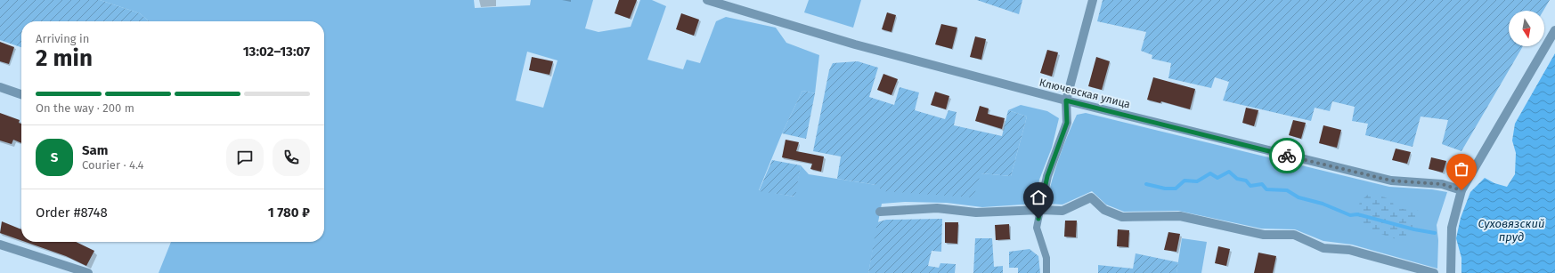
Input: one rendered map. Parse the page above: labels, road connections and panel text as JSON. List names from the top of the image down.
{
  "streets": {
    "street": ["Ключевская улица"]
  },
  "water": ["Суховязский пруд"],
  "north": "bottom",
  "page": {
    "heading": ["2 min", "Arriving in", "13:02–13:07"],
    "panel": [
      "Sam",
      "Courier · 4.4",
      "Order #8748",
      "1 780 ₽"
    ],
    "bar": "On the way · 200 m",
    "round": "S"
  }
}
